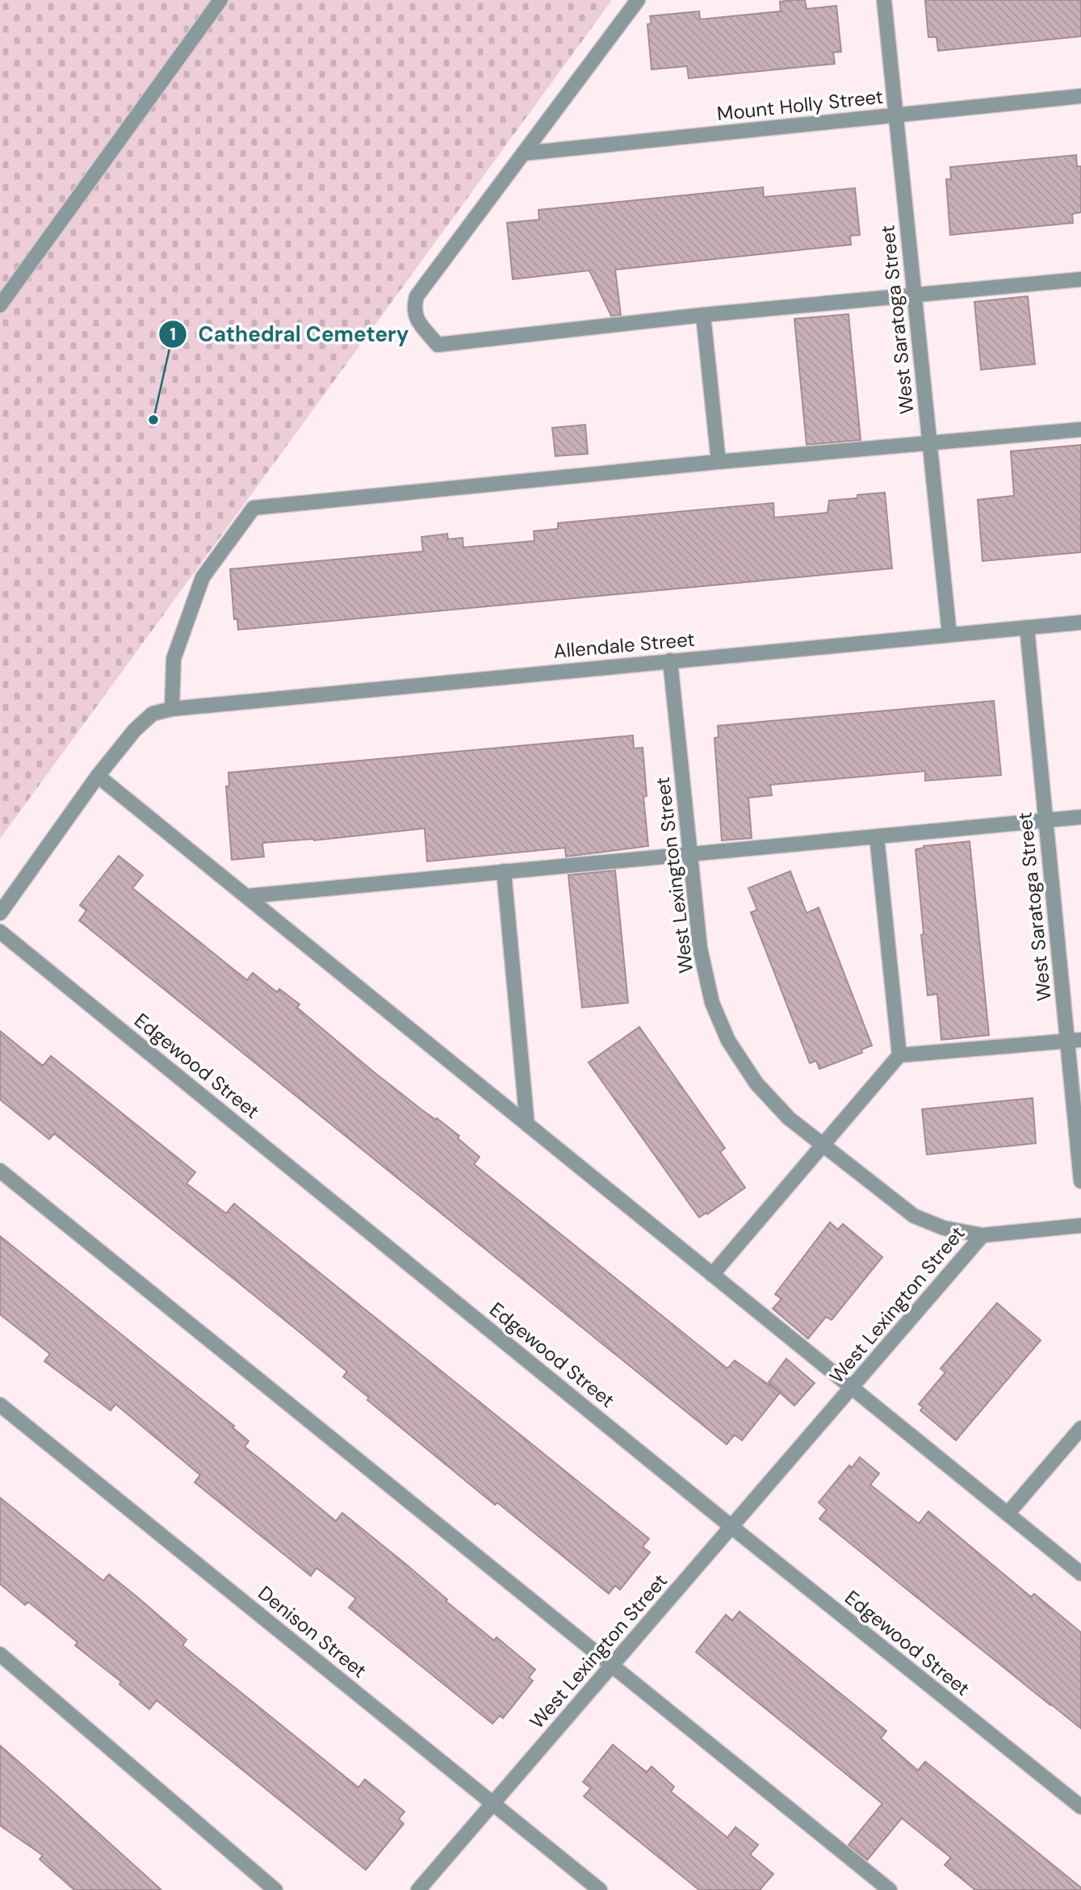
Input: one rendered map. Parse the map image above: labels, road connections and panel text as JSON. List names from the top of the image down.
{
  "streets": {
    "street": [
      "Mount Holly Street",
      "West Saratoga Street",
      "Allendale Street",
      "West Lexington Street",
      "Edgewood Street",
      "Denison Street"
    ]
  },
  "crossings": [
    ["Mount Holly Street", "West Saratoga Street"],
    ["West Saratoga Street", "Allendale Street"],
    ["Allendale Street", "West Lexington Street"],
    ["West Lexington Street", "Edgewood Street"],
    ["West Lexington Street", "Denison Street"]
  ],
  "places": ["Cathedral Cemetery"]
}
